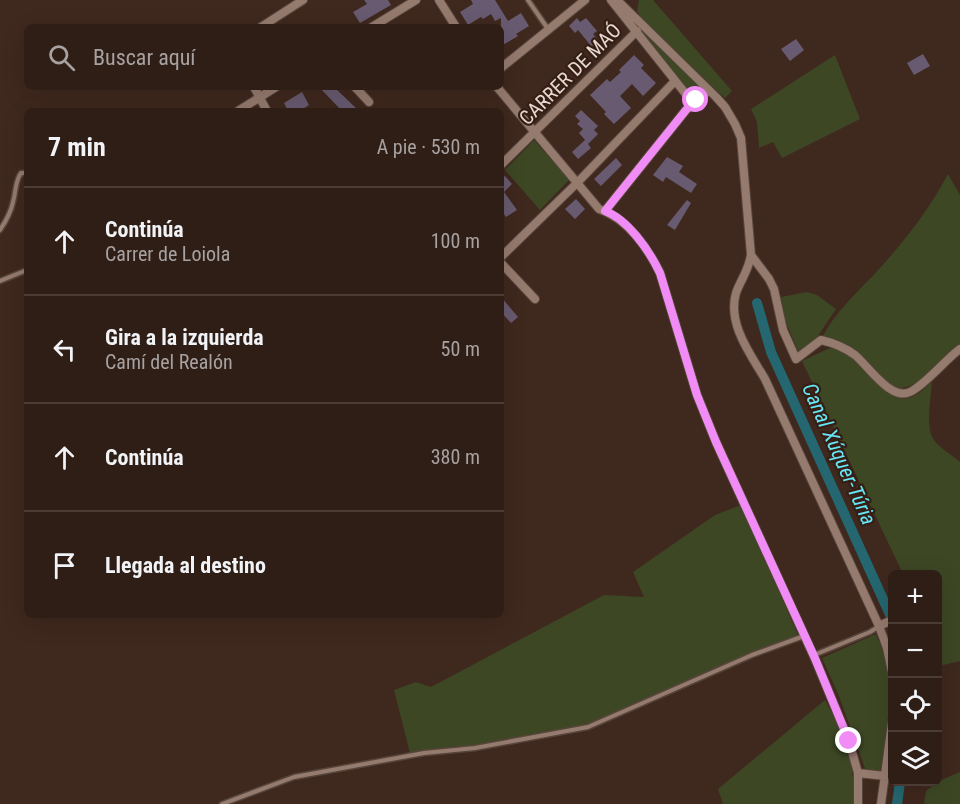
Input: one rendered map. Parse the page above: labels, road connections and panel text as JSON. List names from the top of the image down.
{
  "streets": {
    "street": ["CARRER DE MAÓ"]
  },
  "water": ["Canal Xúquer-Túria"],
  "page": {
    "search": "Buscar aquí",
    "heading": ["7 min", "A pie · 530 m"],
    "list": [
      ["Continúa", "Carrer de Loiola", "100 m"],
      ["Gira a la izquierda", "Camí del Realón", "50 m"],
      ["Continúa", "380 m"],
      "Llegada al destino"
    ],
    "map_buttons": ["+", "−"]
  }
}
